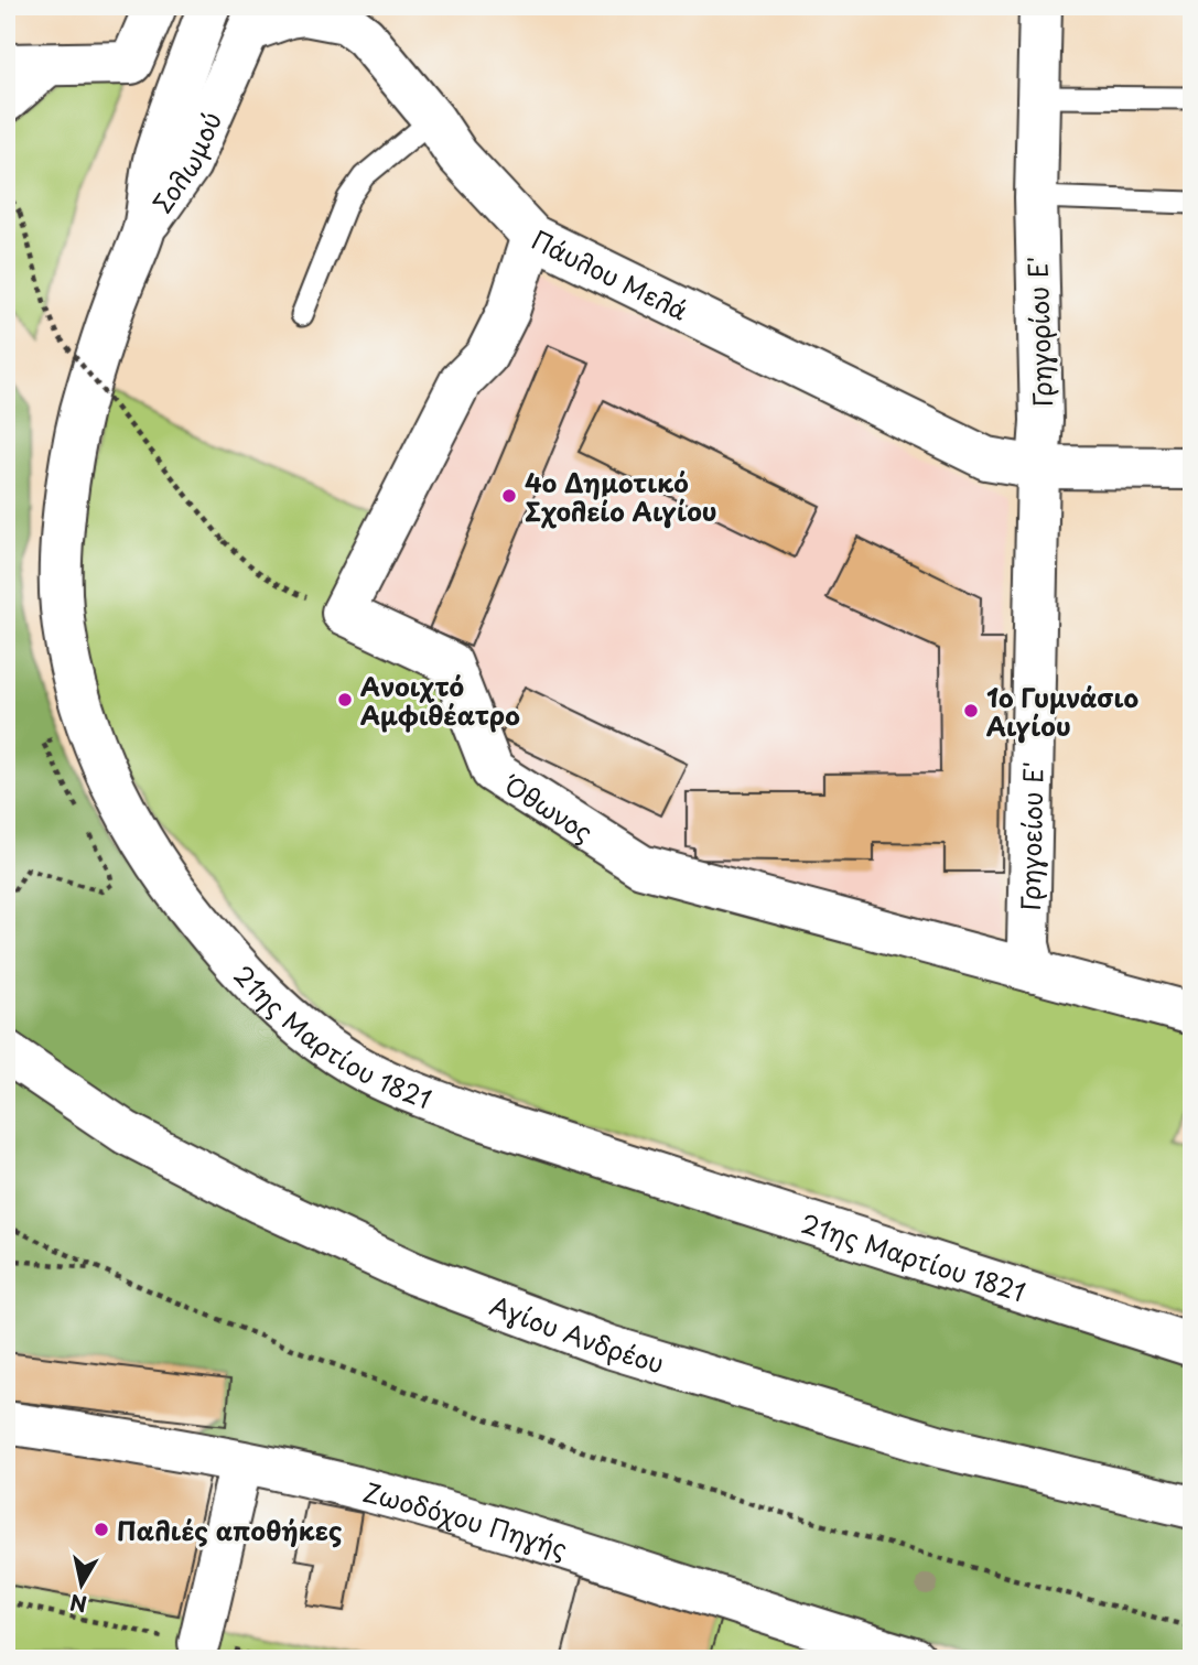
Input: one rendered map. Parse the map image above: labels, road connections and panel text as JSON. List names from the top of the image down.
{
  "streets": {
    "street": [
      "Σολωμού",
      "Πάυλου Μελά",
      "Γρηγορίου Ε'",
      "Όθωνος",
      "Γρηγοείου Ε'",
      "21ης Μαρτίου 1821",
      "Αγίου Ανδρέου",
      "Ζωοδόχου Πηγής"
    ]
  },
  "crossings": [
    ["Σολωμού", "Πάυλου Μελά"],
    ["Σολωμού", "21ης Μαρτίου 1821"],
    ["Πάυλου Μελά", "Γρηγορίου Ε'"],
    ["Πάυλου Μελά", "Γρηγοείου Ε'"],
    ["Γρηγορίου Ε'", "Γρηγοείου Ε'"],
    ["Όθωνος", "Γρηγοείου Ε'"]
  ],
  "places": [
    "4ο Δημοτικό Σχολείο Αιγίου",
    "Aνοιχτό Aμφιθέατρο",
    "1ο Γυμνάσιο Αιγίου",
    "Παλιές αποθήκες"
  ],
  "north": "bottom"
}
